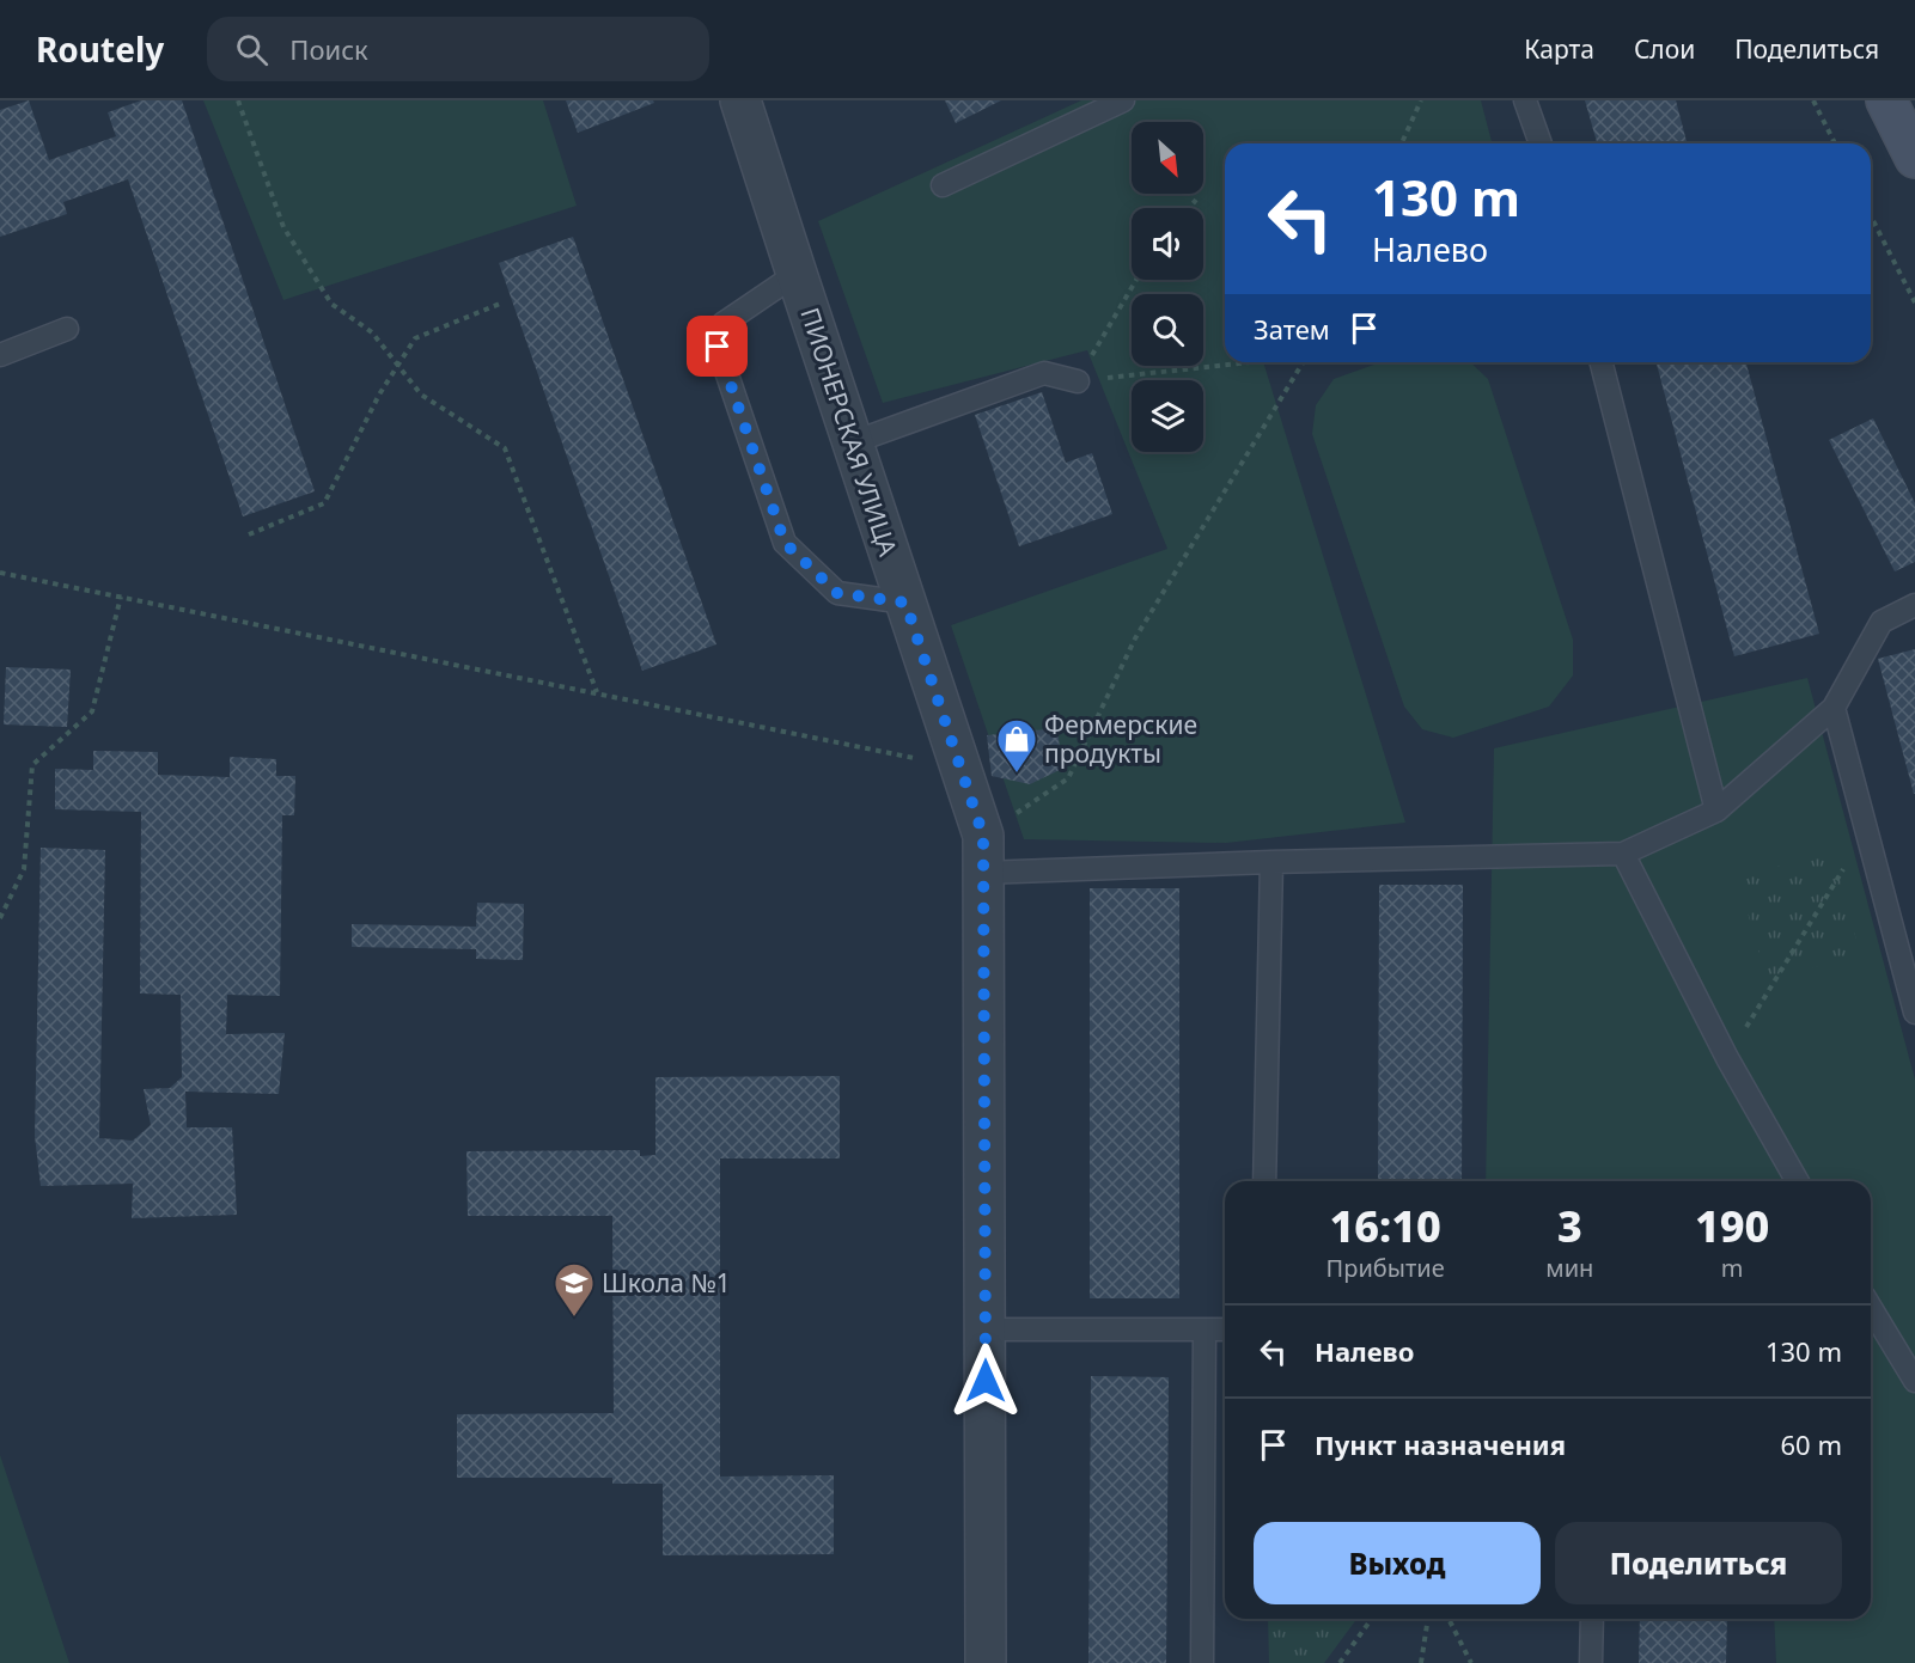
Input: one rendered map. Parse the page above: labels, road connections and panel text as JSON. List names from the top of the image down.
{
  "streets": {
    "street": ["ПИОНЕРСКАЯ УЛИЦА"]
  },
  "places": {
    "shop": ["Фермерские продукты"],
    "school or university": ["Школа №1"]
  },
  "north": "bottom right",
  "page": {
    "header": "Routely",
    "search": "Поиск",
    "nav": ["Карта", "Слои", "Поделиться"],
    "turn": ["130 m", "Налево"],
    "then": "Затем",
    "eta": [
      "16:10",
      "Прибытие",
      "3",
      "мин",
      "190",
      "m"
    ],
    "list": [
      {
        "name": "Налево",
        "value": "130 m"
      },
      {
        "name": "Пункт назначения",
        "value": "60 m"
      }
    ],
    "buttons": ["Выход", "Поделиться"]
  }
}
